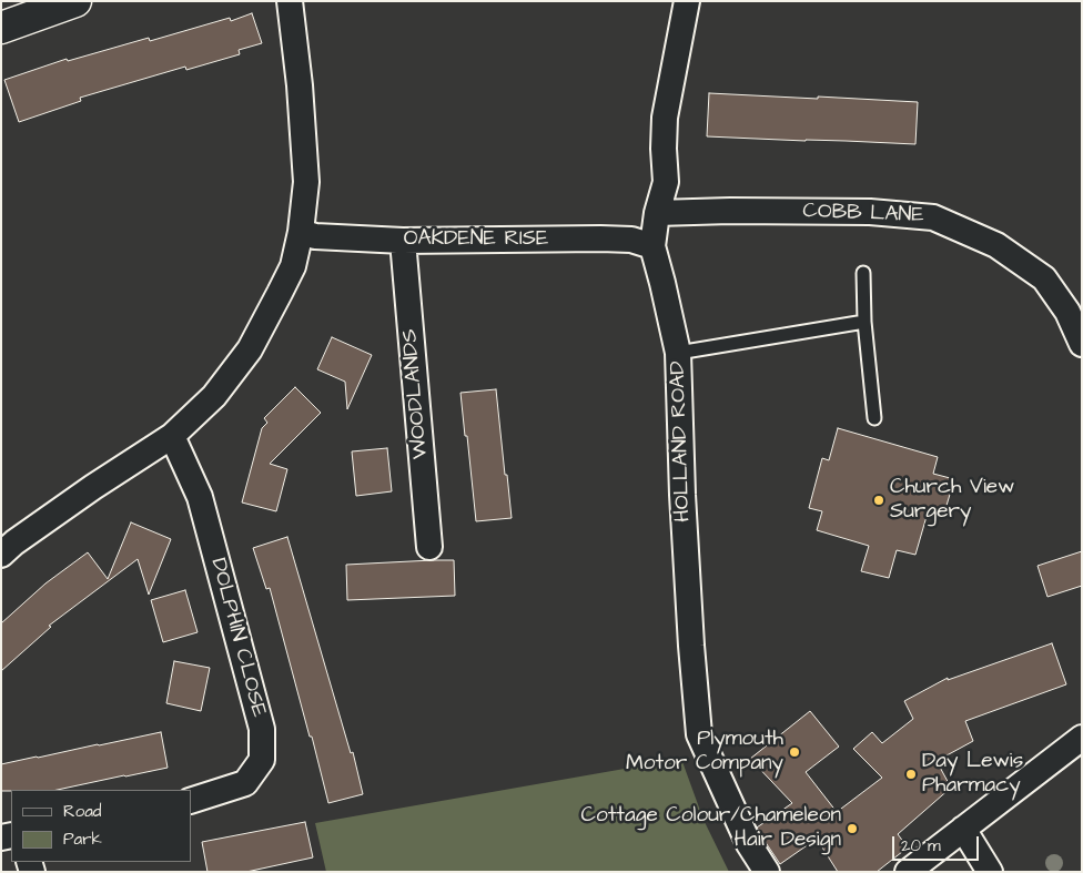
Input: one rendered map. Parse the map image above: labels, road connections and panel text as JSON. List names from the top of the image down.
{
  "streets": {
    "street": [
      "COBB LANE",
      "OAKDENE RISE",
      "WOODLANDS",
      "HOLLAND ROAD",
      "DOLPHIN CLOSE"
    ]
  },
  "crossings": [
    ["COBB LANE", "HOLLAND ROAD"],
    ["OAKDENE RISE", "WOODLANDS"],
    ["OAKDENE RISE", "HOLLAND ROAD"]
  ],
  "places": [
    "Church View Surgery",
    "Plymouth Motor Company",
    "Day Lewis Pharmacy",
    "Cottage Colour/Chameleon Hair Design"
  ],
  "legend": ["Road", "Park"],
  "scale_bar": "20 m"
}
